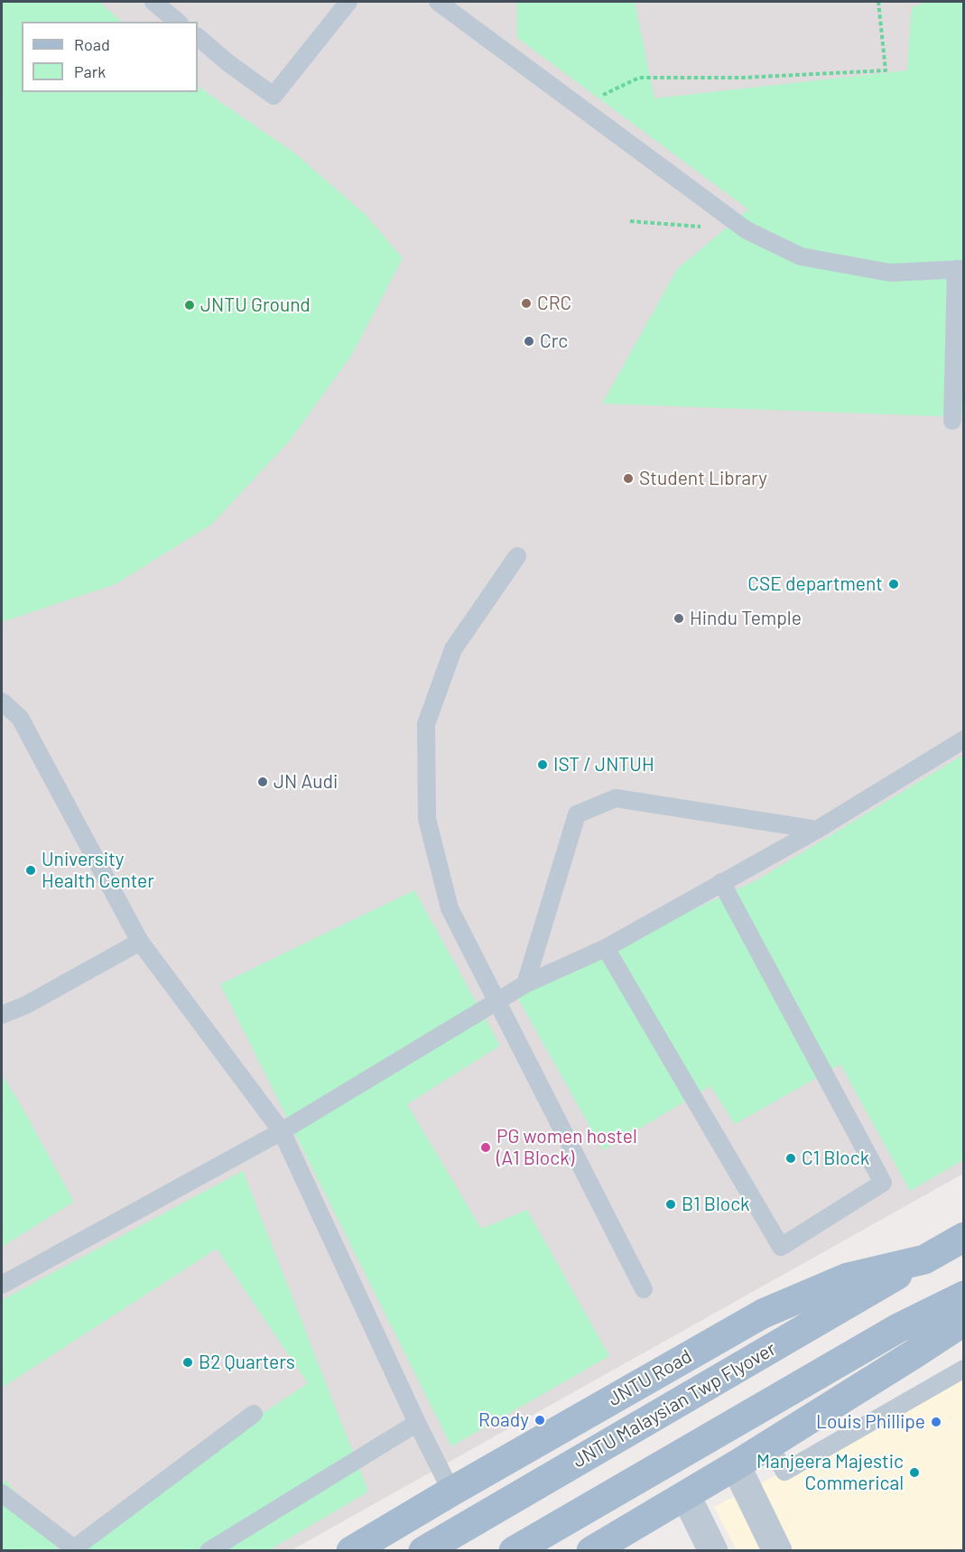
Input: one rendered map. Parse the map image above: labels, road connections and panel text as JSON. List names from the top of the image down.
{
  "streets": {
    "main road": ["JNTU Road", "JNTU Malaysian Twp Flyover"]
  },
  "crossings": [
    ["JNTU Road", "JNTU Malaysian Twp Flyover"]
  ],
  "places": [
    "CRC",
    "JNTU Ground",
    "Crc",
    "Student Library",
    "CSE department",
    "Hindu Temple",
    "IST / JNTUH",
    "JN Audi",
    "University Health Center",
    "PG women hostel (A1 Block)",
    "C1 Block",
    "B1 Block",
    "B2 Quarters",
    "Roady",
    "Louis Phillipe",
    "Manjeera Majestic Commerical"
  ],
  "legend": ["Road", "Park"]
}
